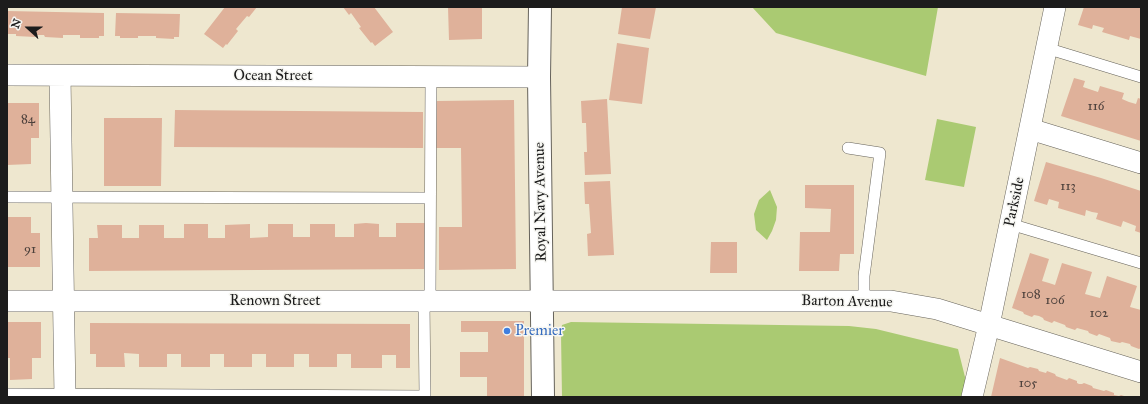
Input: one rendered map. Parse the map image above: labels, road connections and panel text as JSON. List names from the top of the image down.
{
  "streets": {
    "street": [
      "Ocean Street",
      "Royal Navy Avenue",
      "Parkside",
      "Renown Street",
      "Barton Avenue"
    ]
  },
  "crossings": [
    ["Ocean Street", "Royal Navy Avenue"],
    ["Royal Navy Avenue", "Renown Street"],
    ["Royal Navy Avenue", "Barton Avenue"],
    ["Parkside", "Barton Avenue"],
    ["Renown Street", "Barton Avenue"]
  ],
  "places": ["Premier"],
  "house_numbers": [
    "116",
    "84",
    "113",
    "91",
    "108",
    "106",
    "102",
    "105"
  ],
  "north": "left"
}
